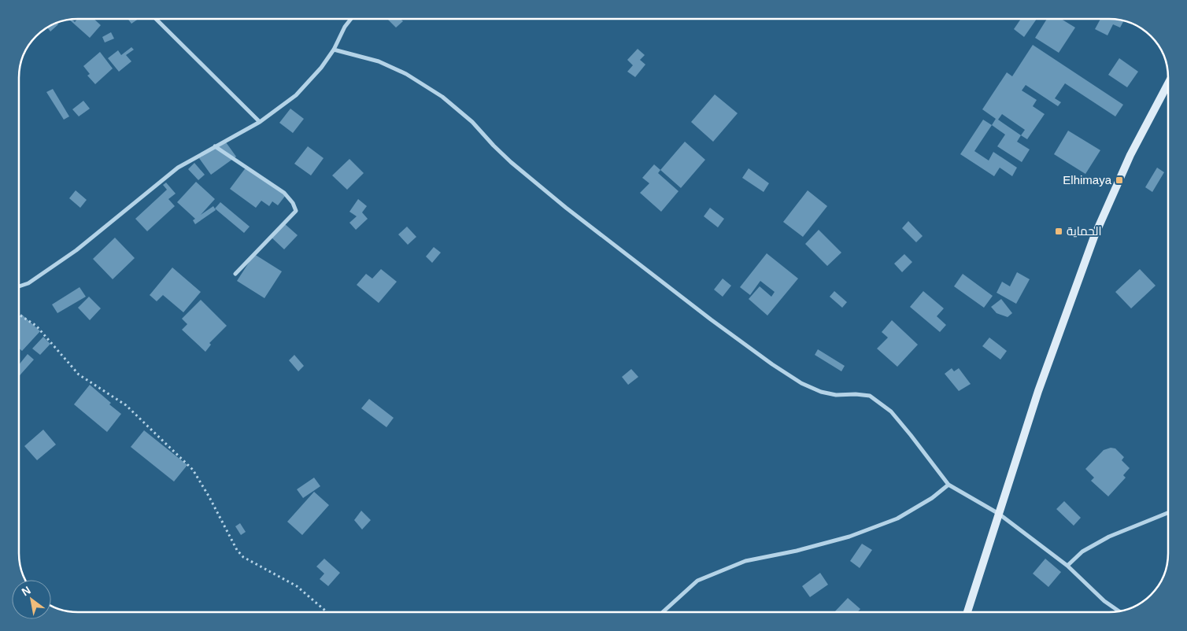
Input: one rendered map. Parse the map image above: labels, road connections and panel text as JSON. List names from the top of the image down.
{
  "places": {
    "transit": ["Elhimaya", "الحماية"]
  },
  "north": "top left"
}
